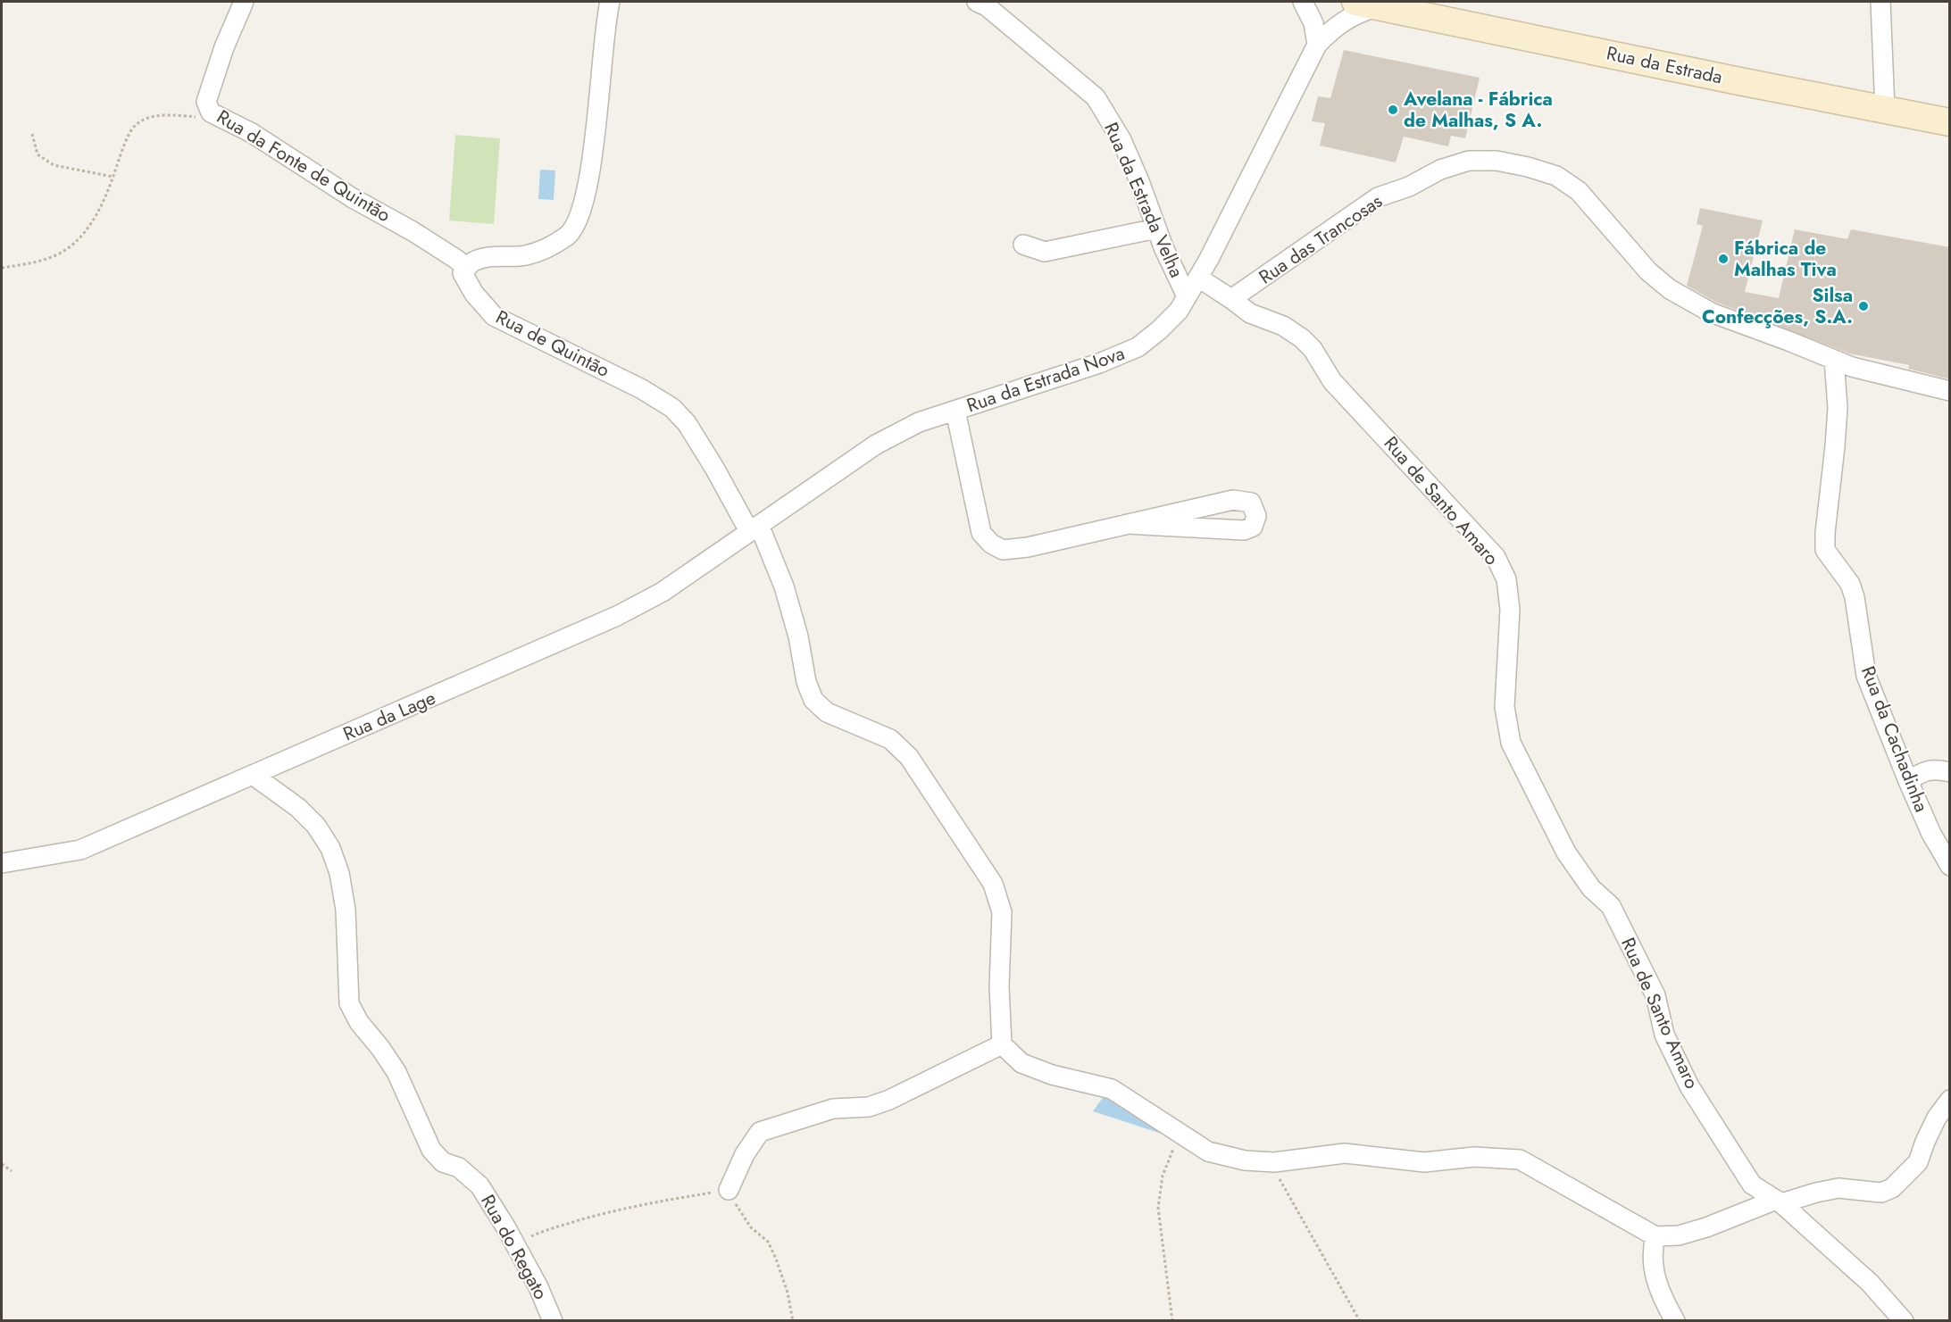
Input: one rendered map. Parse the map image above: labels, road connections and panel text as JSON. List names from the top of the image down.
{
  "streets": {
    "main road": ["Rua da Estrada"],
    "street": [
      "Rua da Fonte de Quintão",
      "Rua da Estrada Velha",
      "Rua das Trancosas",
      "Rua de Quintão",
      "Rua da Estrada Nova",
      "Rua de Santo Amaro",
      "Rua da Lage",
      "Rua da Cachadinha",
      "Rua do Regato"
    ]
  },
  "crossings": [
    ["Rua da Estrada", "Rua da Estrada Nova"],
    ["Rua da Fonte de Quintão", "Rua de Quintão"],
    ["Rua da Estrada Velha", "Rua da Estrada Nova"],
    ["Rua das Trancosas", "Rua de Santo Amaro"],
    ["Rua das Trancosas", "Rua da Cachadinha"],
    ["Rua de Quintão", "Rua da Estrada Nova"],
    ["Rua de Quintão", "Rua da Lage"],
    ["Rua da Estrada Nova", "Rua de Santo Amaro"],
    ["Rua da Estrada Nova", "Rua da Lage"],
    ["Rua da Lage", "Rua do Regato"]
  ],
  "places": ["Avelana - Fábrica de Malhas, S A.", "Fábrica de Malhas Tiva", "Silsa Confecções, S.A."]
}
